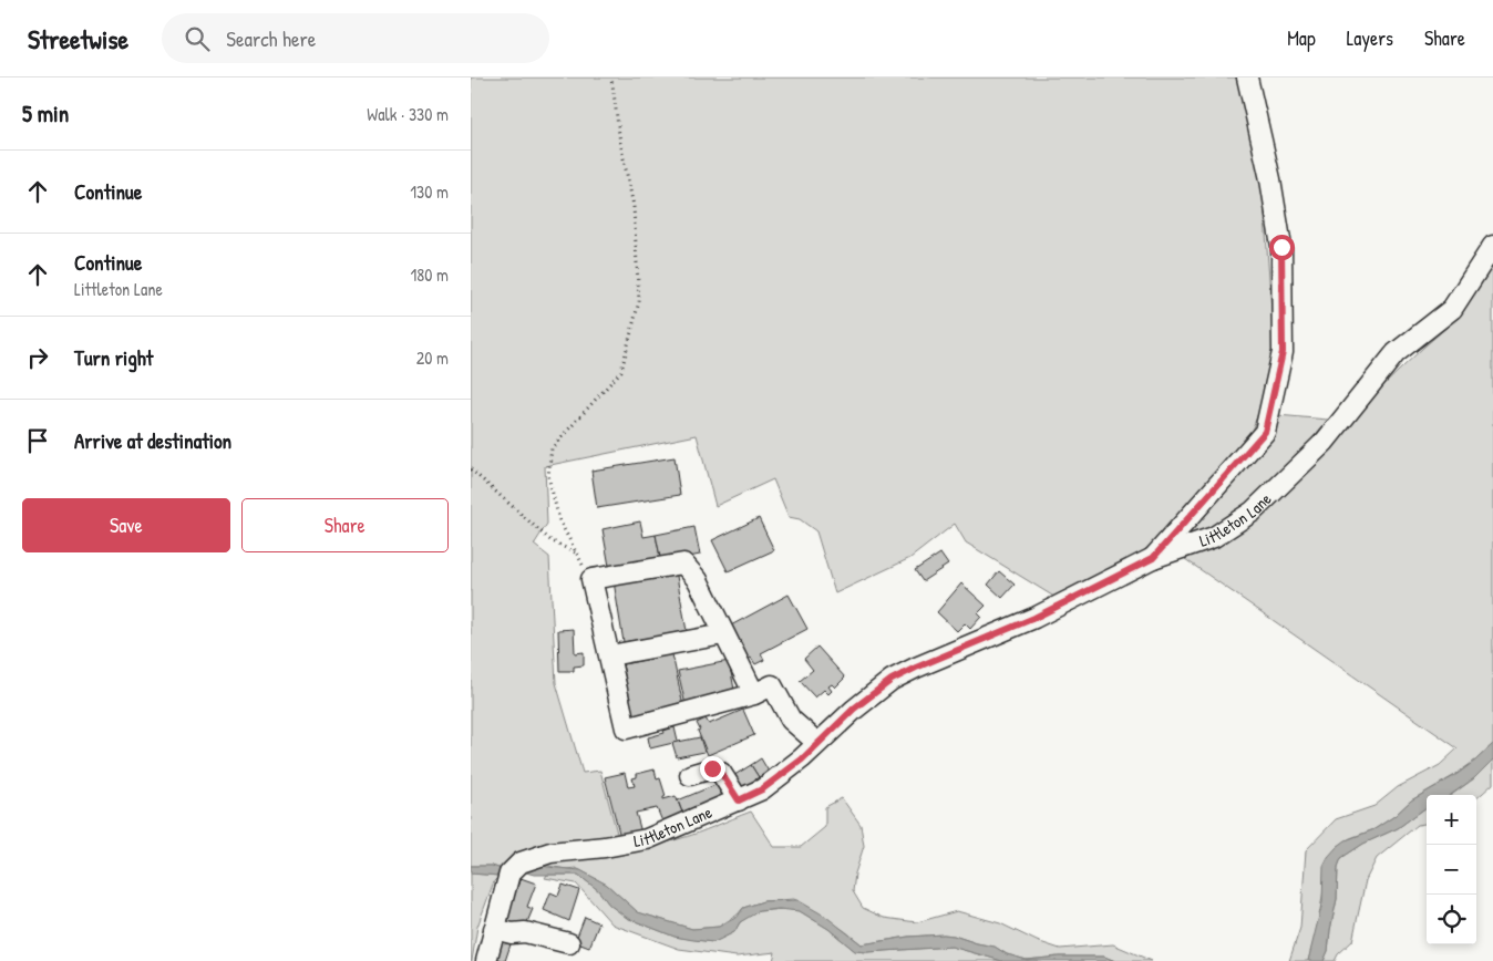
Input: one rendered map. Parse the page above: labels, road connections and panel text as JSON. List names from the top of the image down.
{
  "streets": {
    "street": ["Littleton Lane"]
  },
  "page": {
    "header": "Streetwise",
    "search": "Search here",
    "nav": ["Map", "Layers", "Share"],
    "heading": ["5 min", "Walk · 330 m"],
    "list": [
      ["Continue", "130 m"],
      ["Continue", "Littleton Lane", "180 m"],
      ["Turn right", "20 m"],
      "Arrive at destination"
    ],
    "buttons": ["Save", "Share"],
    "map_buttons": ["+", "−"]
  }
}
